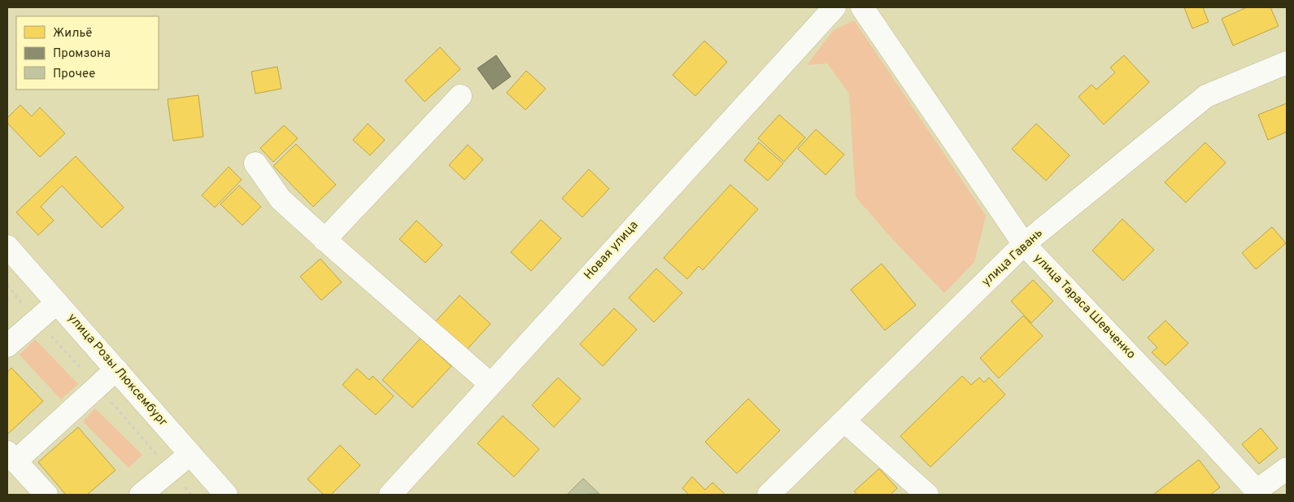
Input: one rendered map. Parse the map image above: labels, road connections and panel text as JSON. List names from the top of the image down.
{
  "streets": {
    "street": [
      "Новая улица",
      "улица Гавань",
      "улица Тараса Шевченко",
      "улица Розы Люксембург"
    ]
  },
  "crossings": [
    ["улица Гавань", "улица Тараса Шевченко"]
  ],
  "legend": ["Жильё", "Промзона", "Прочее"]
}
